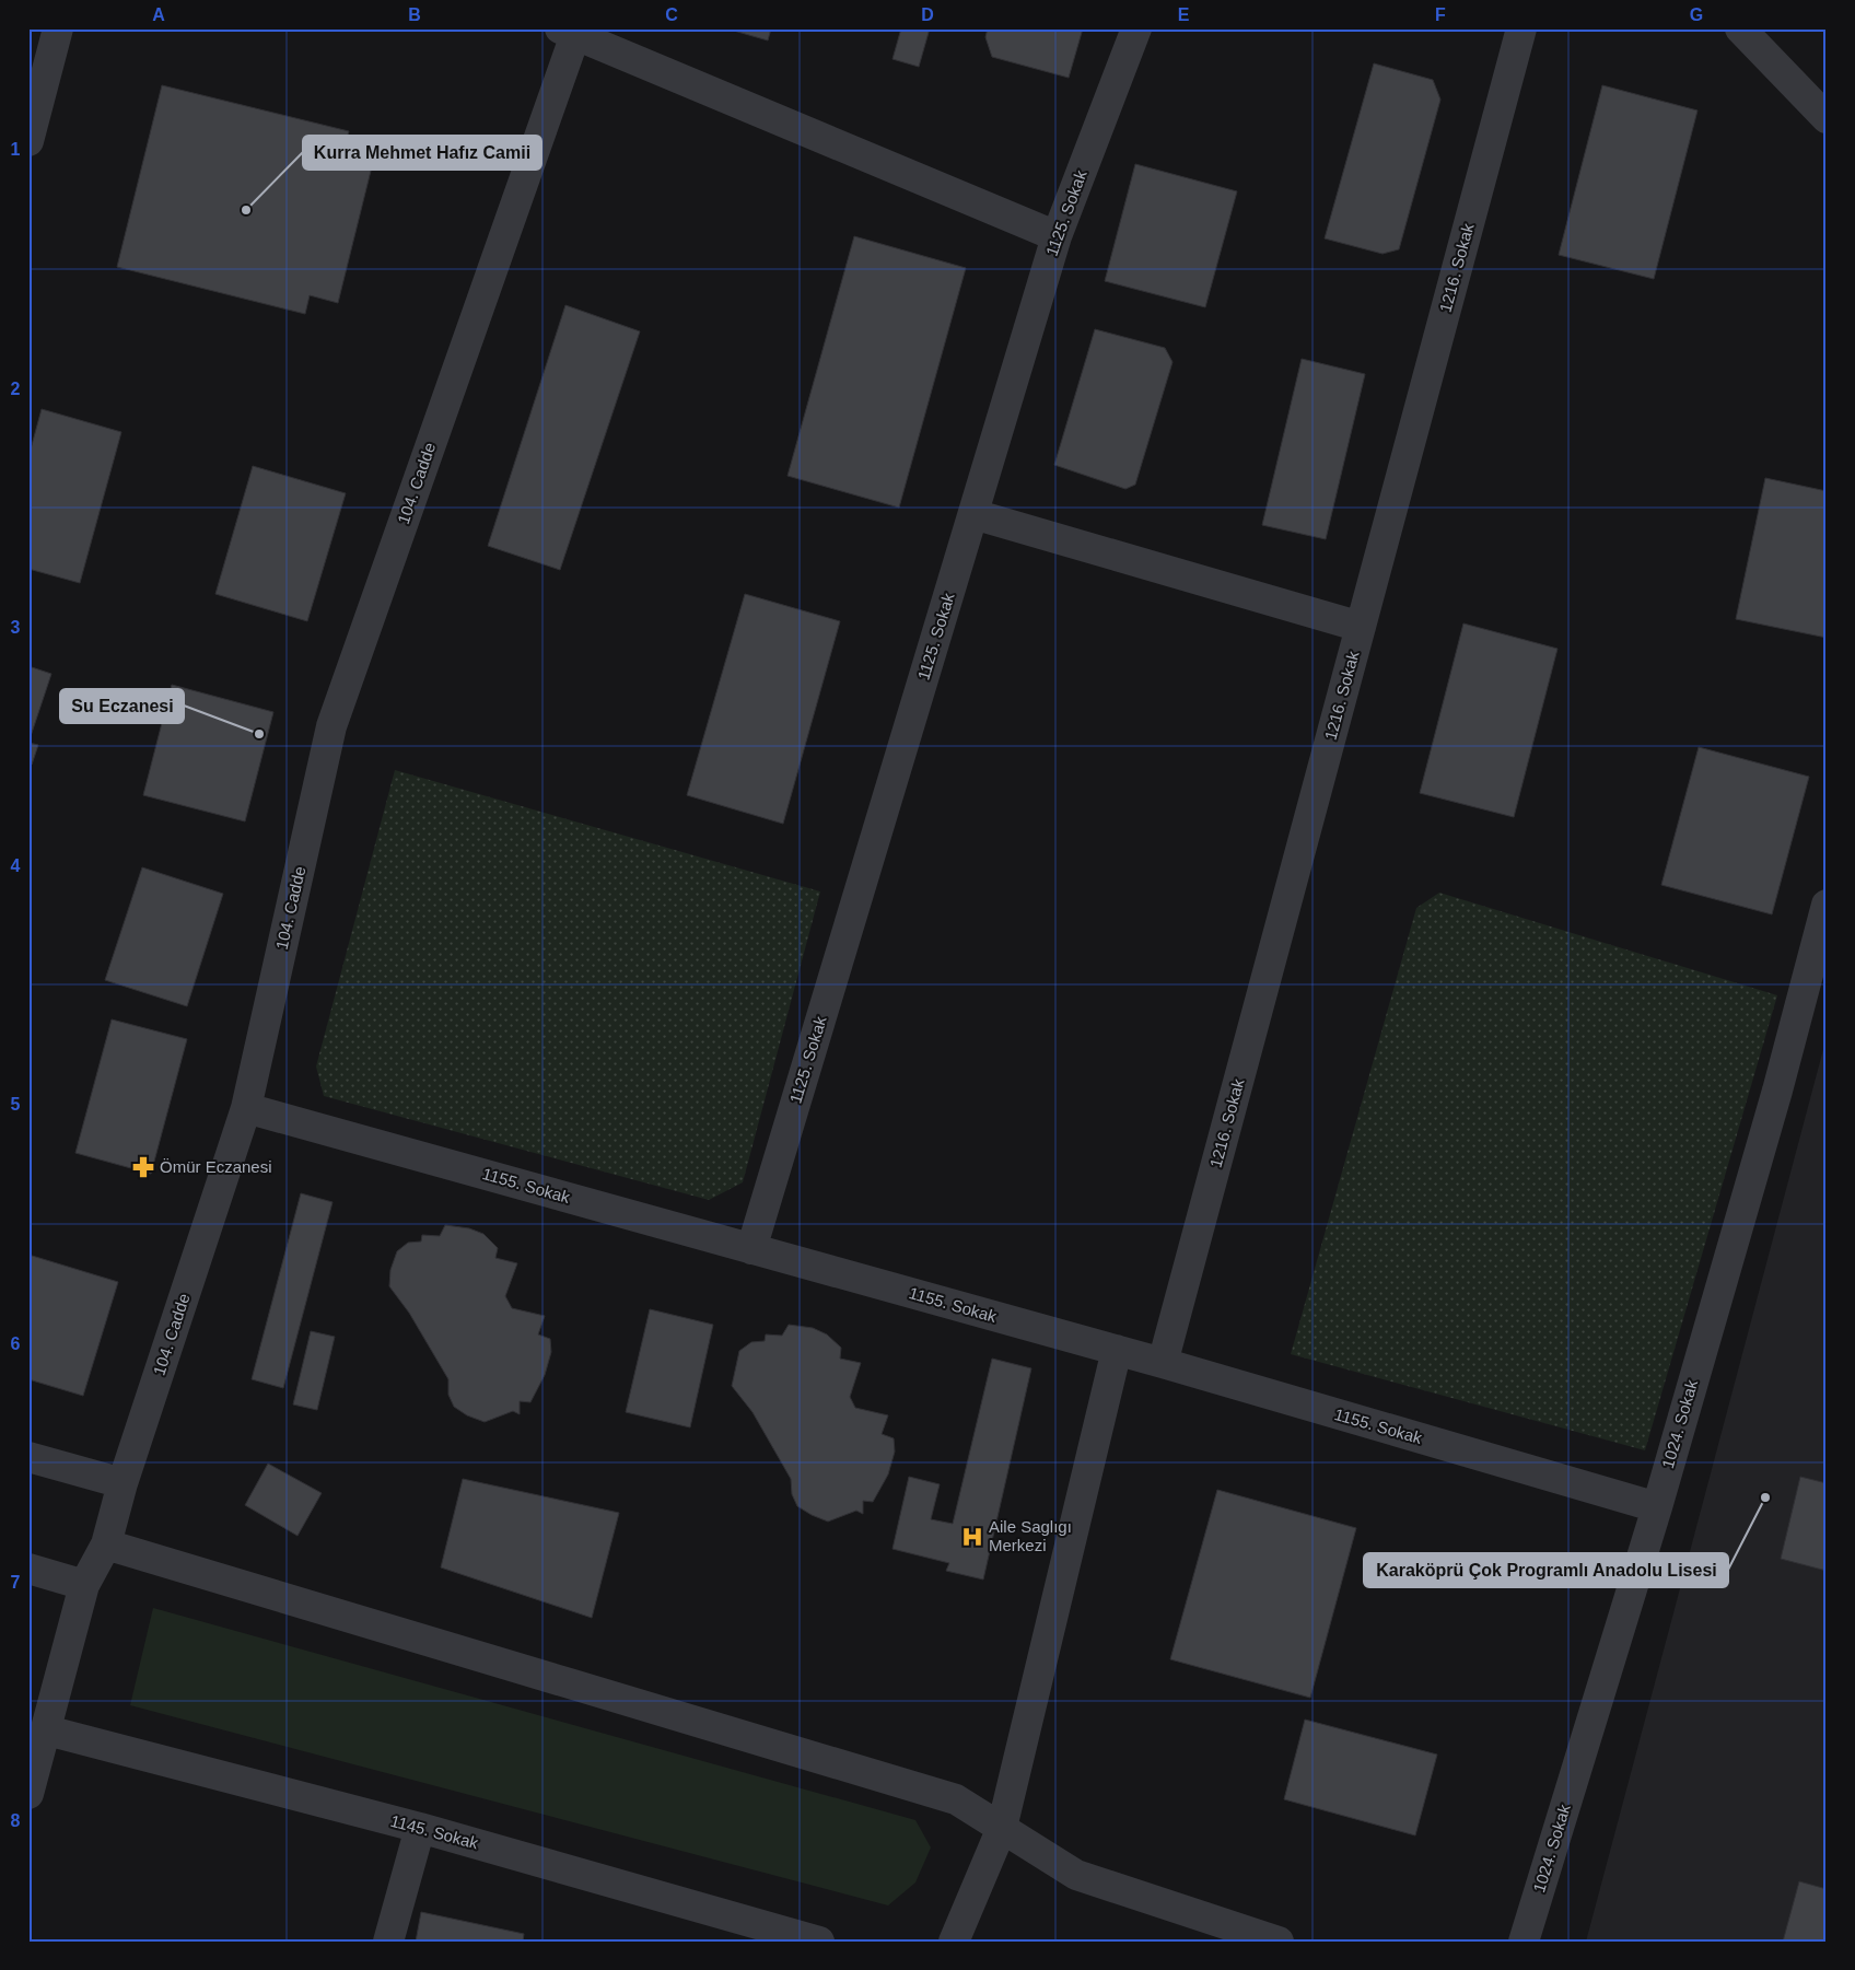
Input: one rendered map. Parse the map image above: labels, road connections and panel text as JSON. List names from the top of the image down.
{
  "streets": {
    "street": [
      "1125. Sokak",
      "1216. Sokak",
      "104. Cadde",
      "1155. Sokak",
      "1024. Sokak",
      "1145. Sokak"
    ]
  },
  "crossings": [
    ["1125. Sokak", "1155. Sokak"],
    ["1216. Sokak", "1155. Sokak"],
    ["104. Cadde", "1155. Sokak"],
    ["104. Cadde", "1145. Sokak"],
    ["1155. Sokak", "1024. Sokak"]
  ],
  "places": {
    "other": ["Kurra Mehmet Hafız Camii", "Su Eczanesi", "Karaköprü Çok Programlı Anadolu Lisesi"],
    "pharmacy": ["Ömür Eczanesi"],
    "hospital": ["Aile Saglıgı Merkezi"]
  },
  "grid": {
    "columns": [
      "A",
      "B",
      "C",
      "D",
      "E",
      "F",
      "G"
    ],
    "rows": [
      "1",
      "2",
      "3",
      "4",
      "5",
      "6",
      "7",
      "8"
    ]
  }
}
